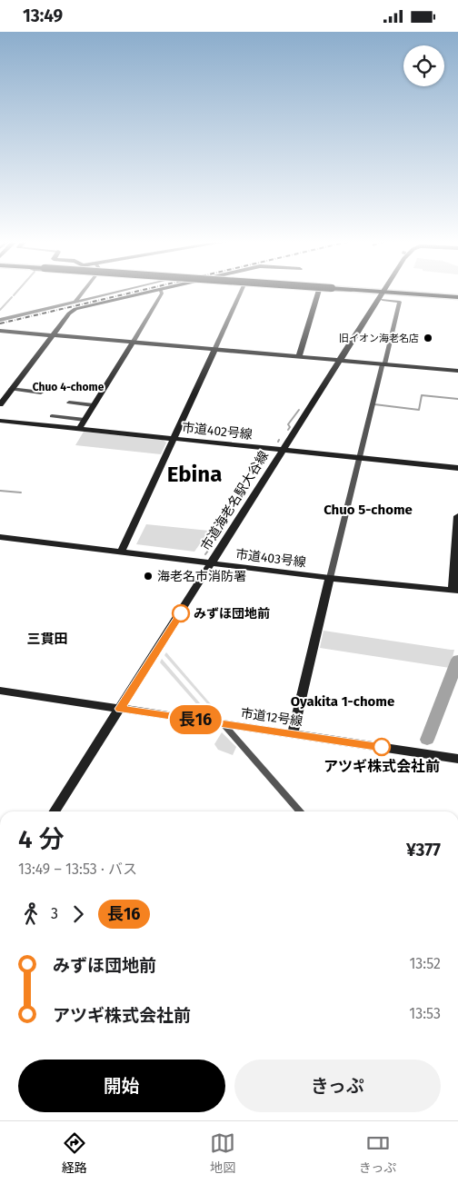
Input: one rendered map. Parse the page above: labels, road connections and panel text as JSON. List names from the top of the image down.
{
  "streets": {
    "street": [
      "市道402号線",
      "市道海老名駅大谷線",
      "市道403号線",
      "市道12号線"
    ]
  },
  "crossings": [
    ["市道402号線", "市道海老名駅大谷線"],
    ["市道海老名駅大谷線", "市道403号線"],
    ["市道海老名駅大谷線", "市道12号線"]
  ],
  "districts": [
    "Chuo 4-chome",
    "Ebina",
    "Chuo 5-chome",
    "三貫田",
    "Oyakita 1-chome"
  ],
  "places": [
    "旧イオン海老名店",
    "海老名市消防署",
    "みずほ団地前",
    "アツギ株式会社前"
  ],
  "lines": ["bus line 長16"],
  "page": {
    "status": "13:49",
    "on_map": "長16",
    "heading": ["4 分", "13:49 – 13:53 · バス", "¥377"],
    "legs": ["3", "長16"],
    "list": [
      {
        "name": "みずほ団地前",
        "value": "13:52"
      },
      {
        "name": "アツギ株式会社前",
        "value": "13:53"
      }
    ],
    "buttons": ["開始", "きっぷ"],
    "tabs": ["経路", "地図", "きっぷ"]
  }
}
